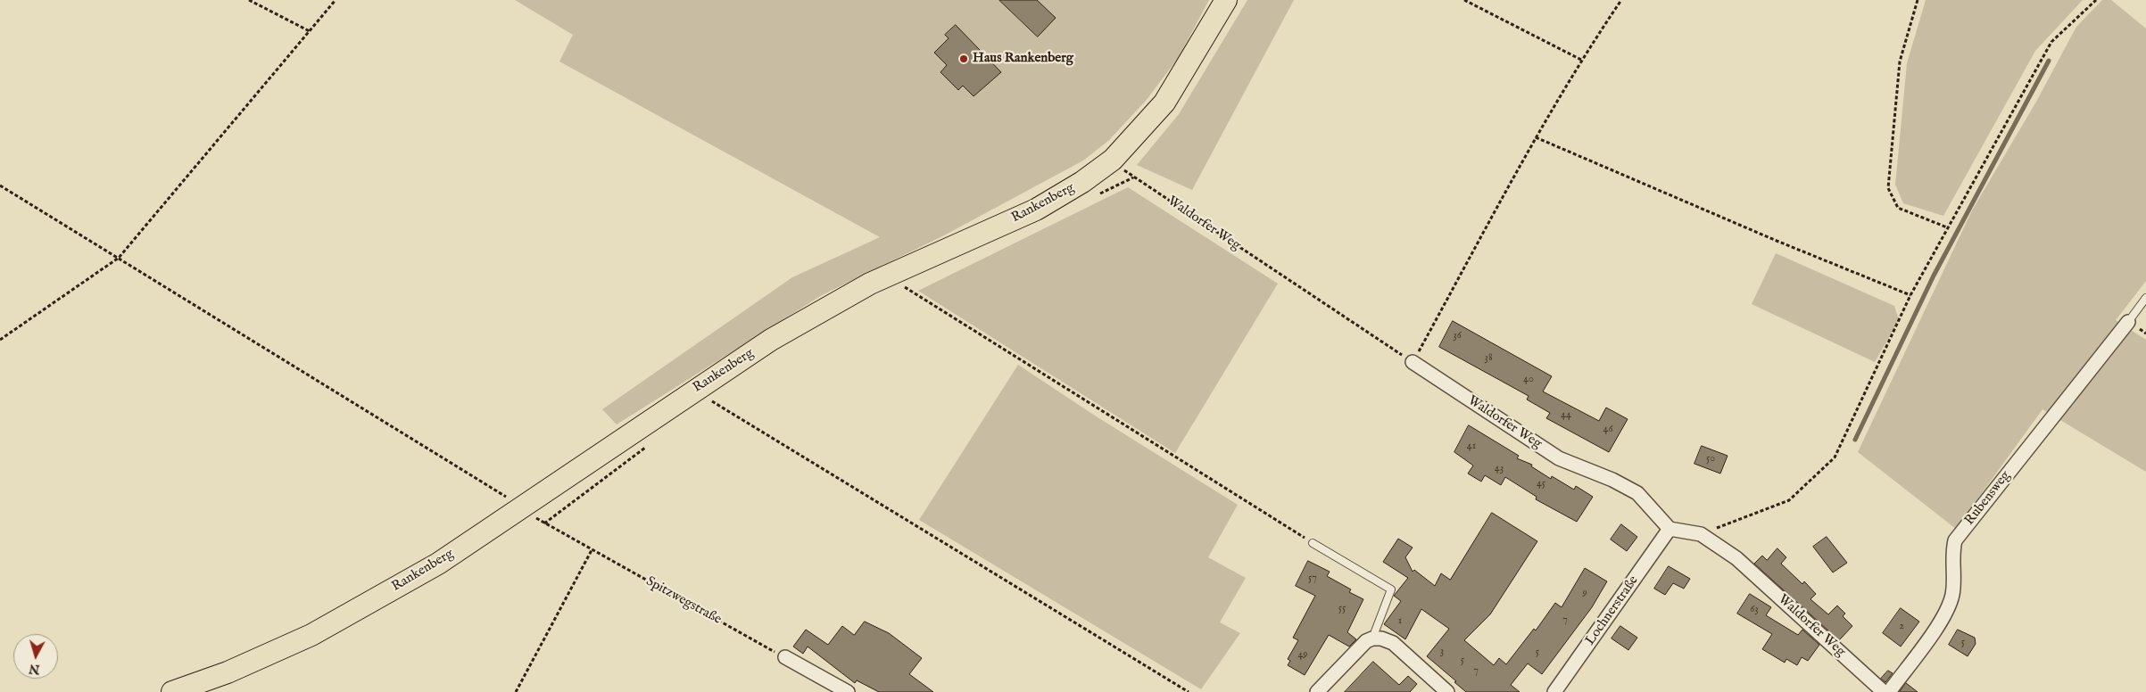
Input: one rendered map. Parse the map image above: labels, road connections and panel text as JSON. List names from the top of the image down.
{
  "streets": {
    "main road": ["Rankenberg"],
    "street": ["Waldorfer Weg", "Rubensweg", "Lochnerstraße"],
    "path": ["Spitzwegstraße"]
  },
  "crossings": [
    ["Rankenberg", "Waldorfer Weg"],
    ["Rankenberg", "Spitzwegstraße"],
    ["Waldorfer Weg", "Lochnerstraße"]
  ],
  "places": ["Haus Rankenberg"],
  "house_numbers": [
    "36",
    "38",
    "40",
    "44",
    "46",
    "41",
    "50",
    "43",
    "45",
    "57",
    "9",
    "55",
    "63",
    "7",
    "1",
    "2",
    "5",
    "3",
    "5",
    "49",
    "5",
    "7"
  ],
  "north": "bottom"
}
